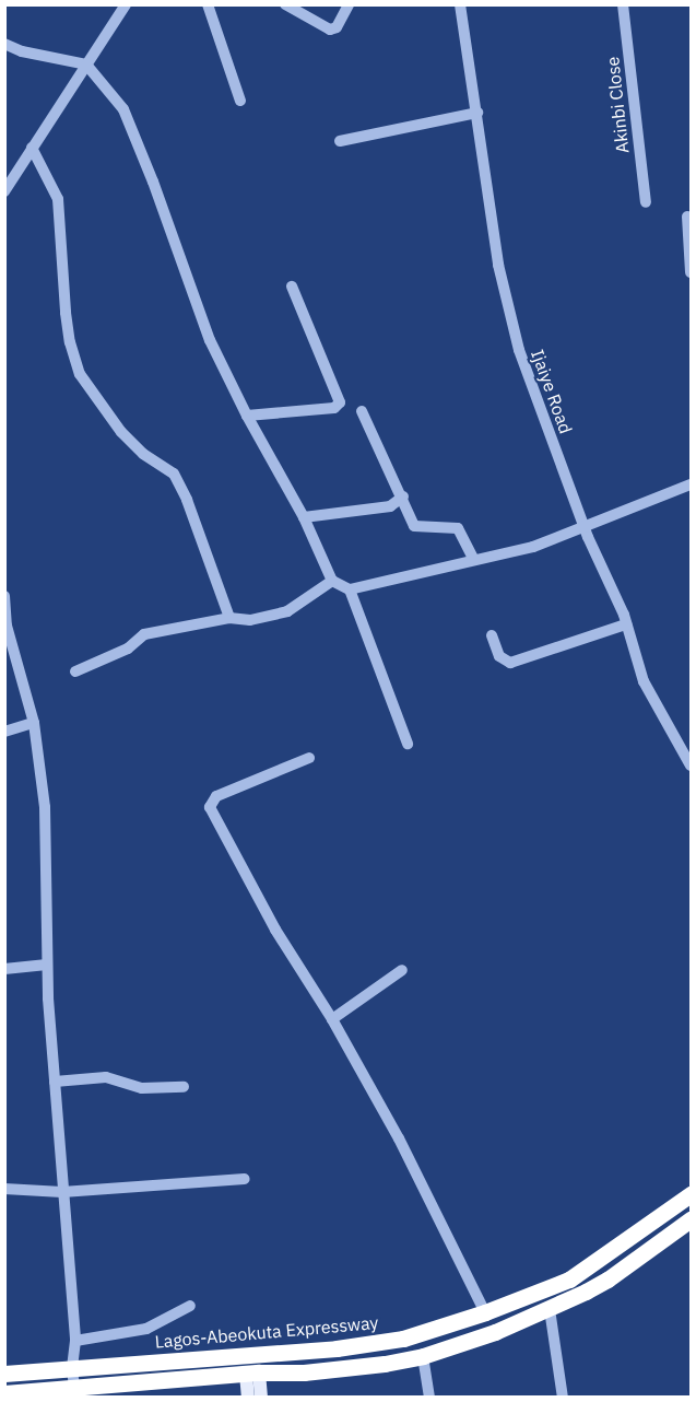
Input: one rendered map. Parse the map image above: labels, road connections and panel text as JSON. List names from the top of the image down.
{
  "streets": {
    "highway": ["Lagos-Abeokuta Expressway"],
    "street": ["Akinbi Close", "Ijaiye Road"]
  }
}
